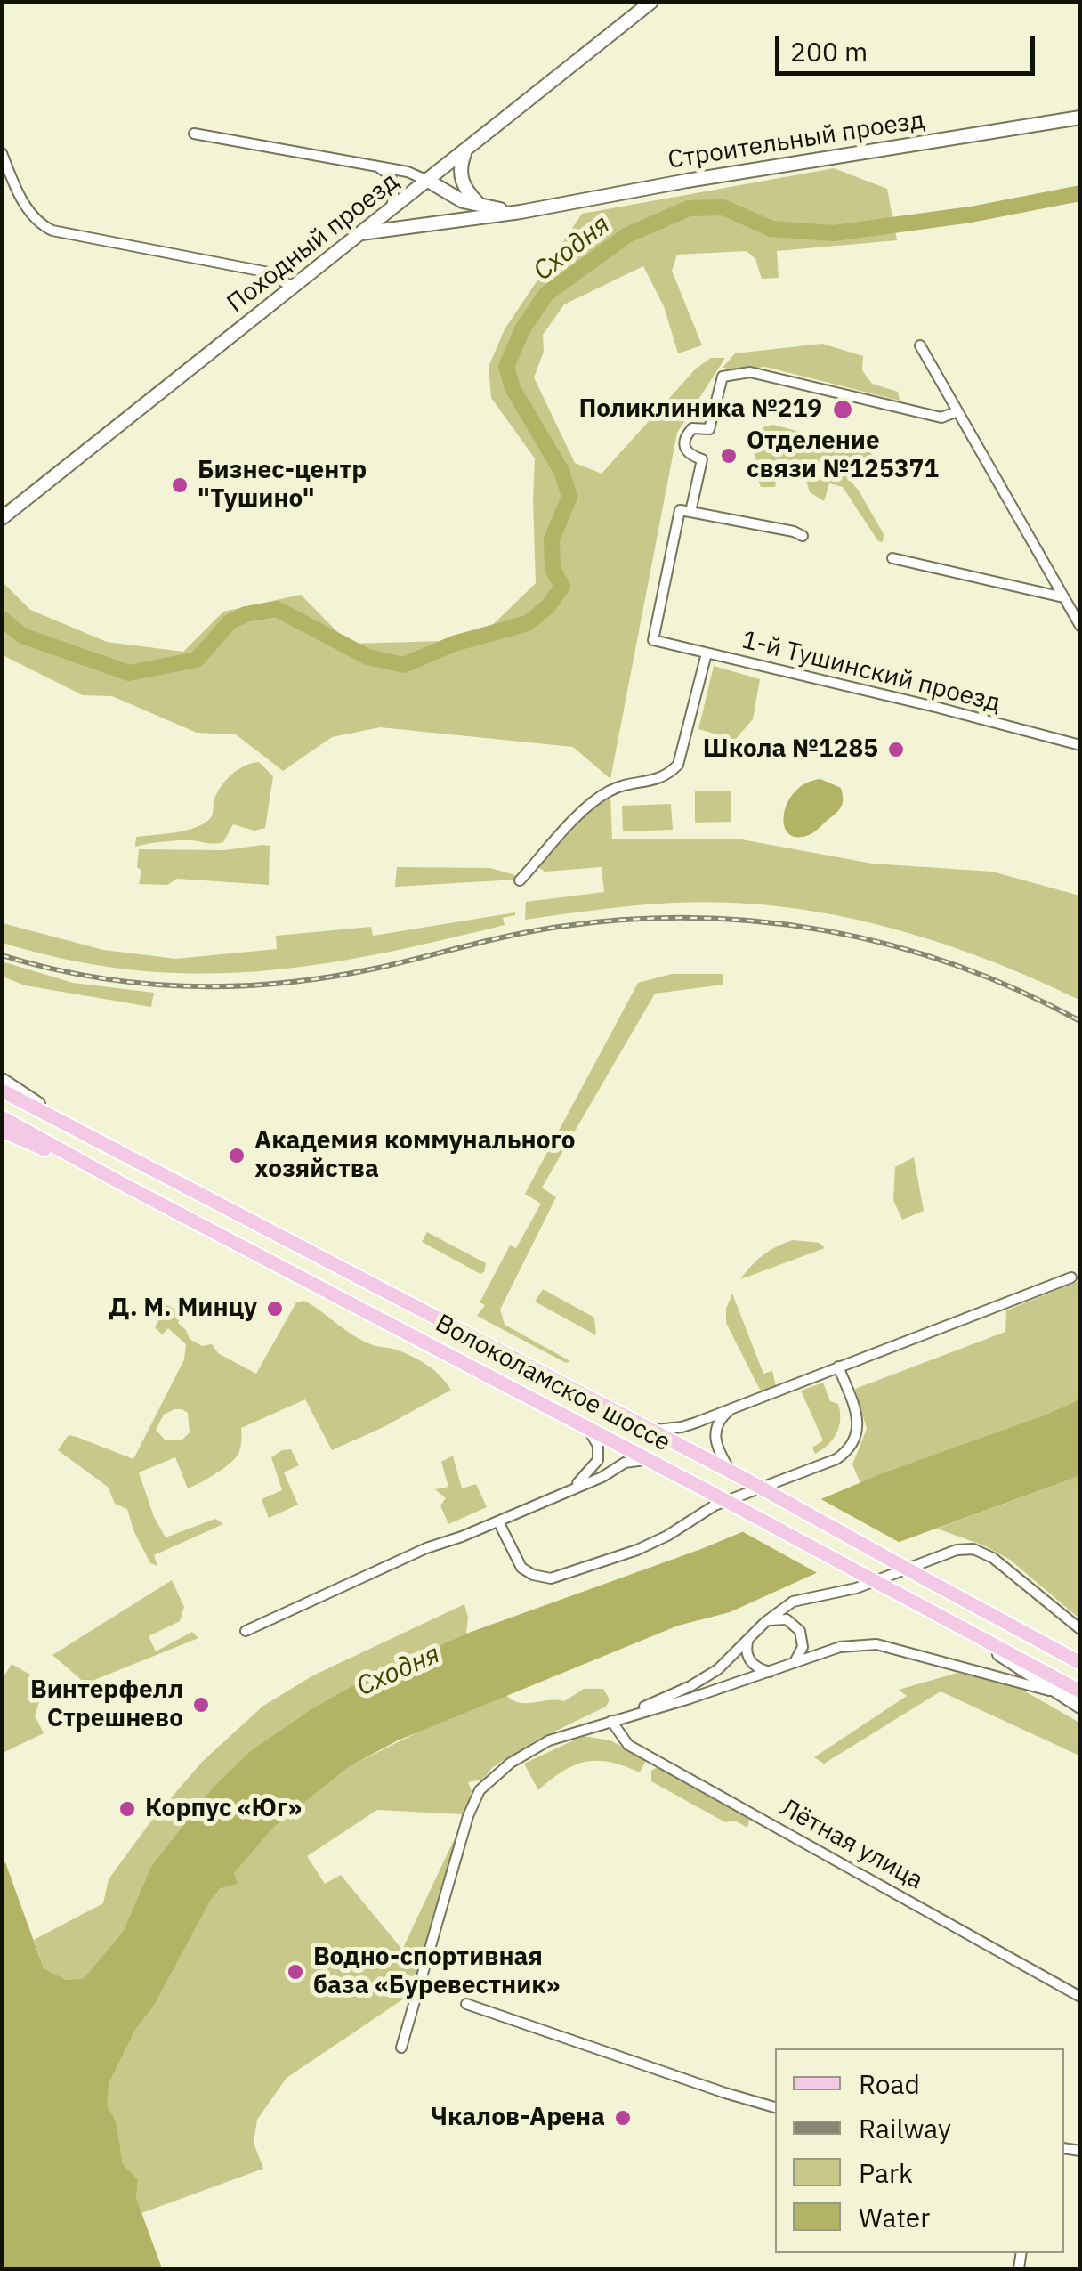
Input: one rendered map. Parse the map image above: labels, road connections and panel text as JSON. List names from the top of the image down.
{
  "streets": {
    "main road": ["Волоколамское шоссе"],
    "street": [
      "Строительный проезд",
      "Походный проезд",
      "1-й Тушинский проезд",
      "Лётная улица"
    ]
  },
  "water": ["Сходня"],
  "places": [
    "Поликлиника №219",
    "Отделение связи №125371",
    "Бизнес-центр \"Тушино\"",
    "Школа №1285",
    "Академия коммунального хозяйства",
    "Д. М. Минцу",
    "Винтерфелл Стрешнево",
    "Корпус «Юг»",
    "Водно-спортивная база «Буревестник»",
    "Чкалов-Арена"
  ],
  "legend": [
    "Road",
    "Railway",
    "Park",
    "Water"
  ],
  "scale_bar": "200 m"
}
